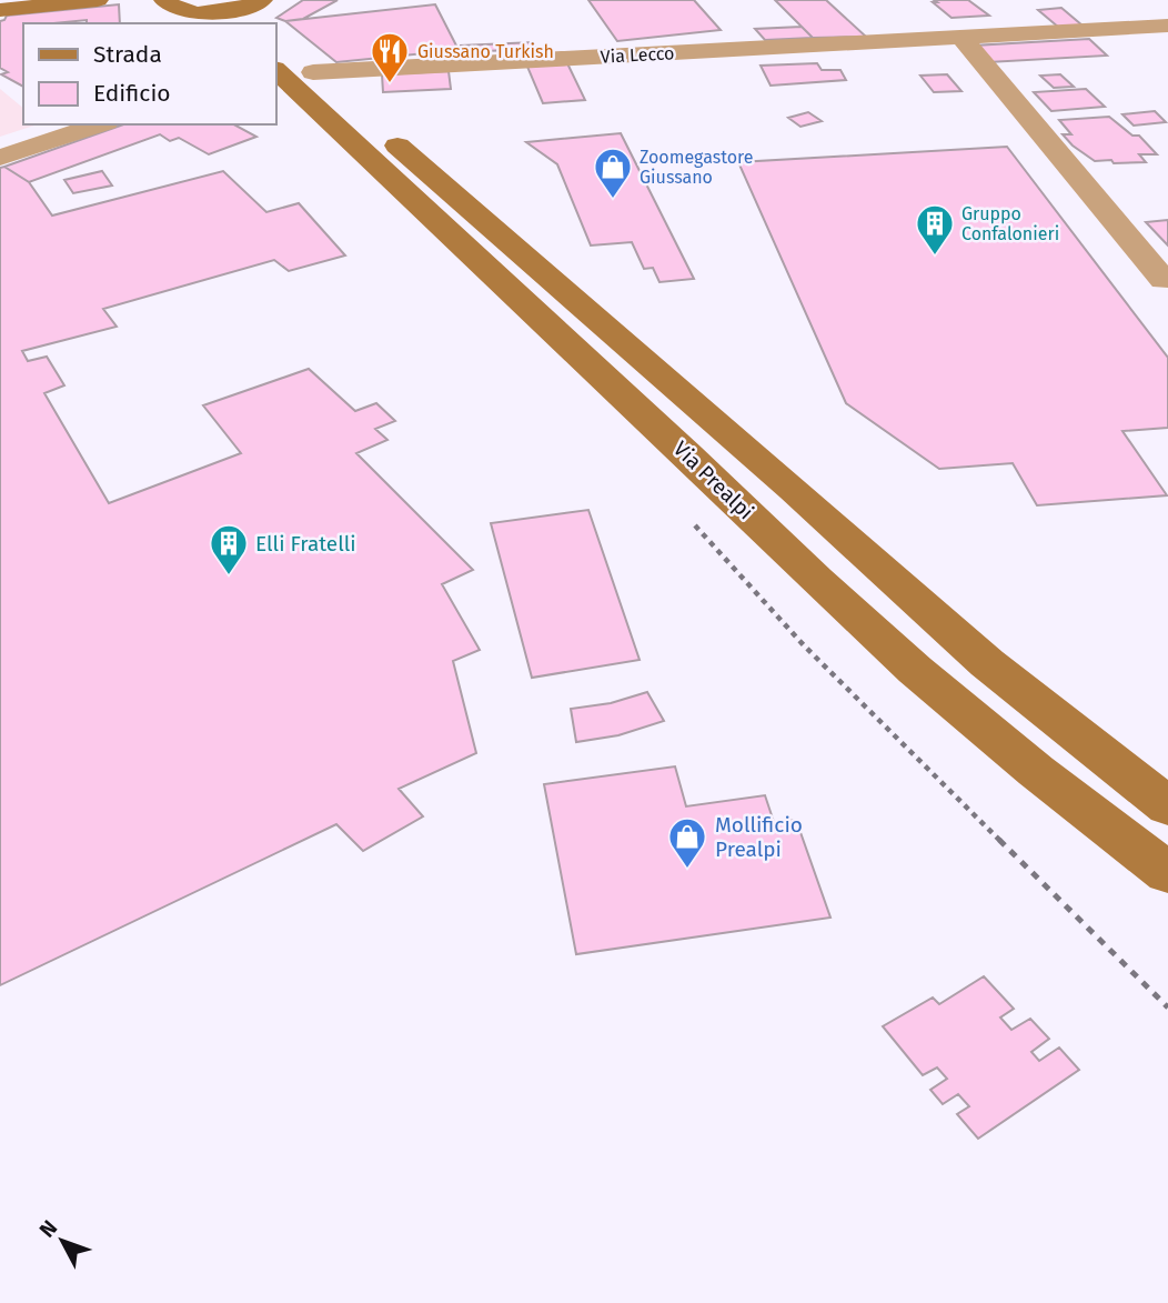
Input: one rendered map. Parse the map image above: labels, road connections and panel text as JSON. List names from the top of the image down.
{
  "streets": {
    "main road": ["Via Prealpi"],
    "street": ["Via Lecco"]
  },
  "crossings": [
    ["Via Lecco", "Via Prealpi"]
  ],
  "places": {
    "restaurant": ["Giussano Turkish"],
    "shop": ["Zoomegastore Giussano", "Mollificio Prealpi"],
    "building": ["Gruppo Confalonieri", "Elli Fratelli"]
  },
  "legend": ["Strada", "Edificio"],
  "north": "top left"
}
